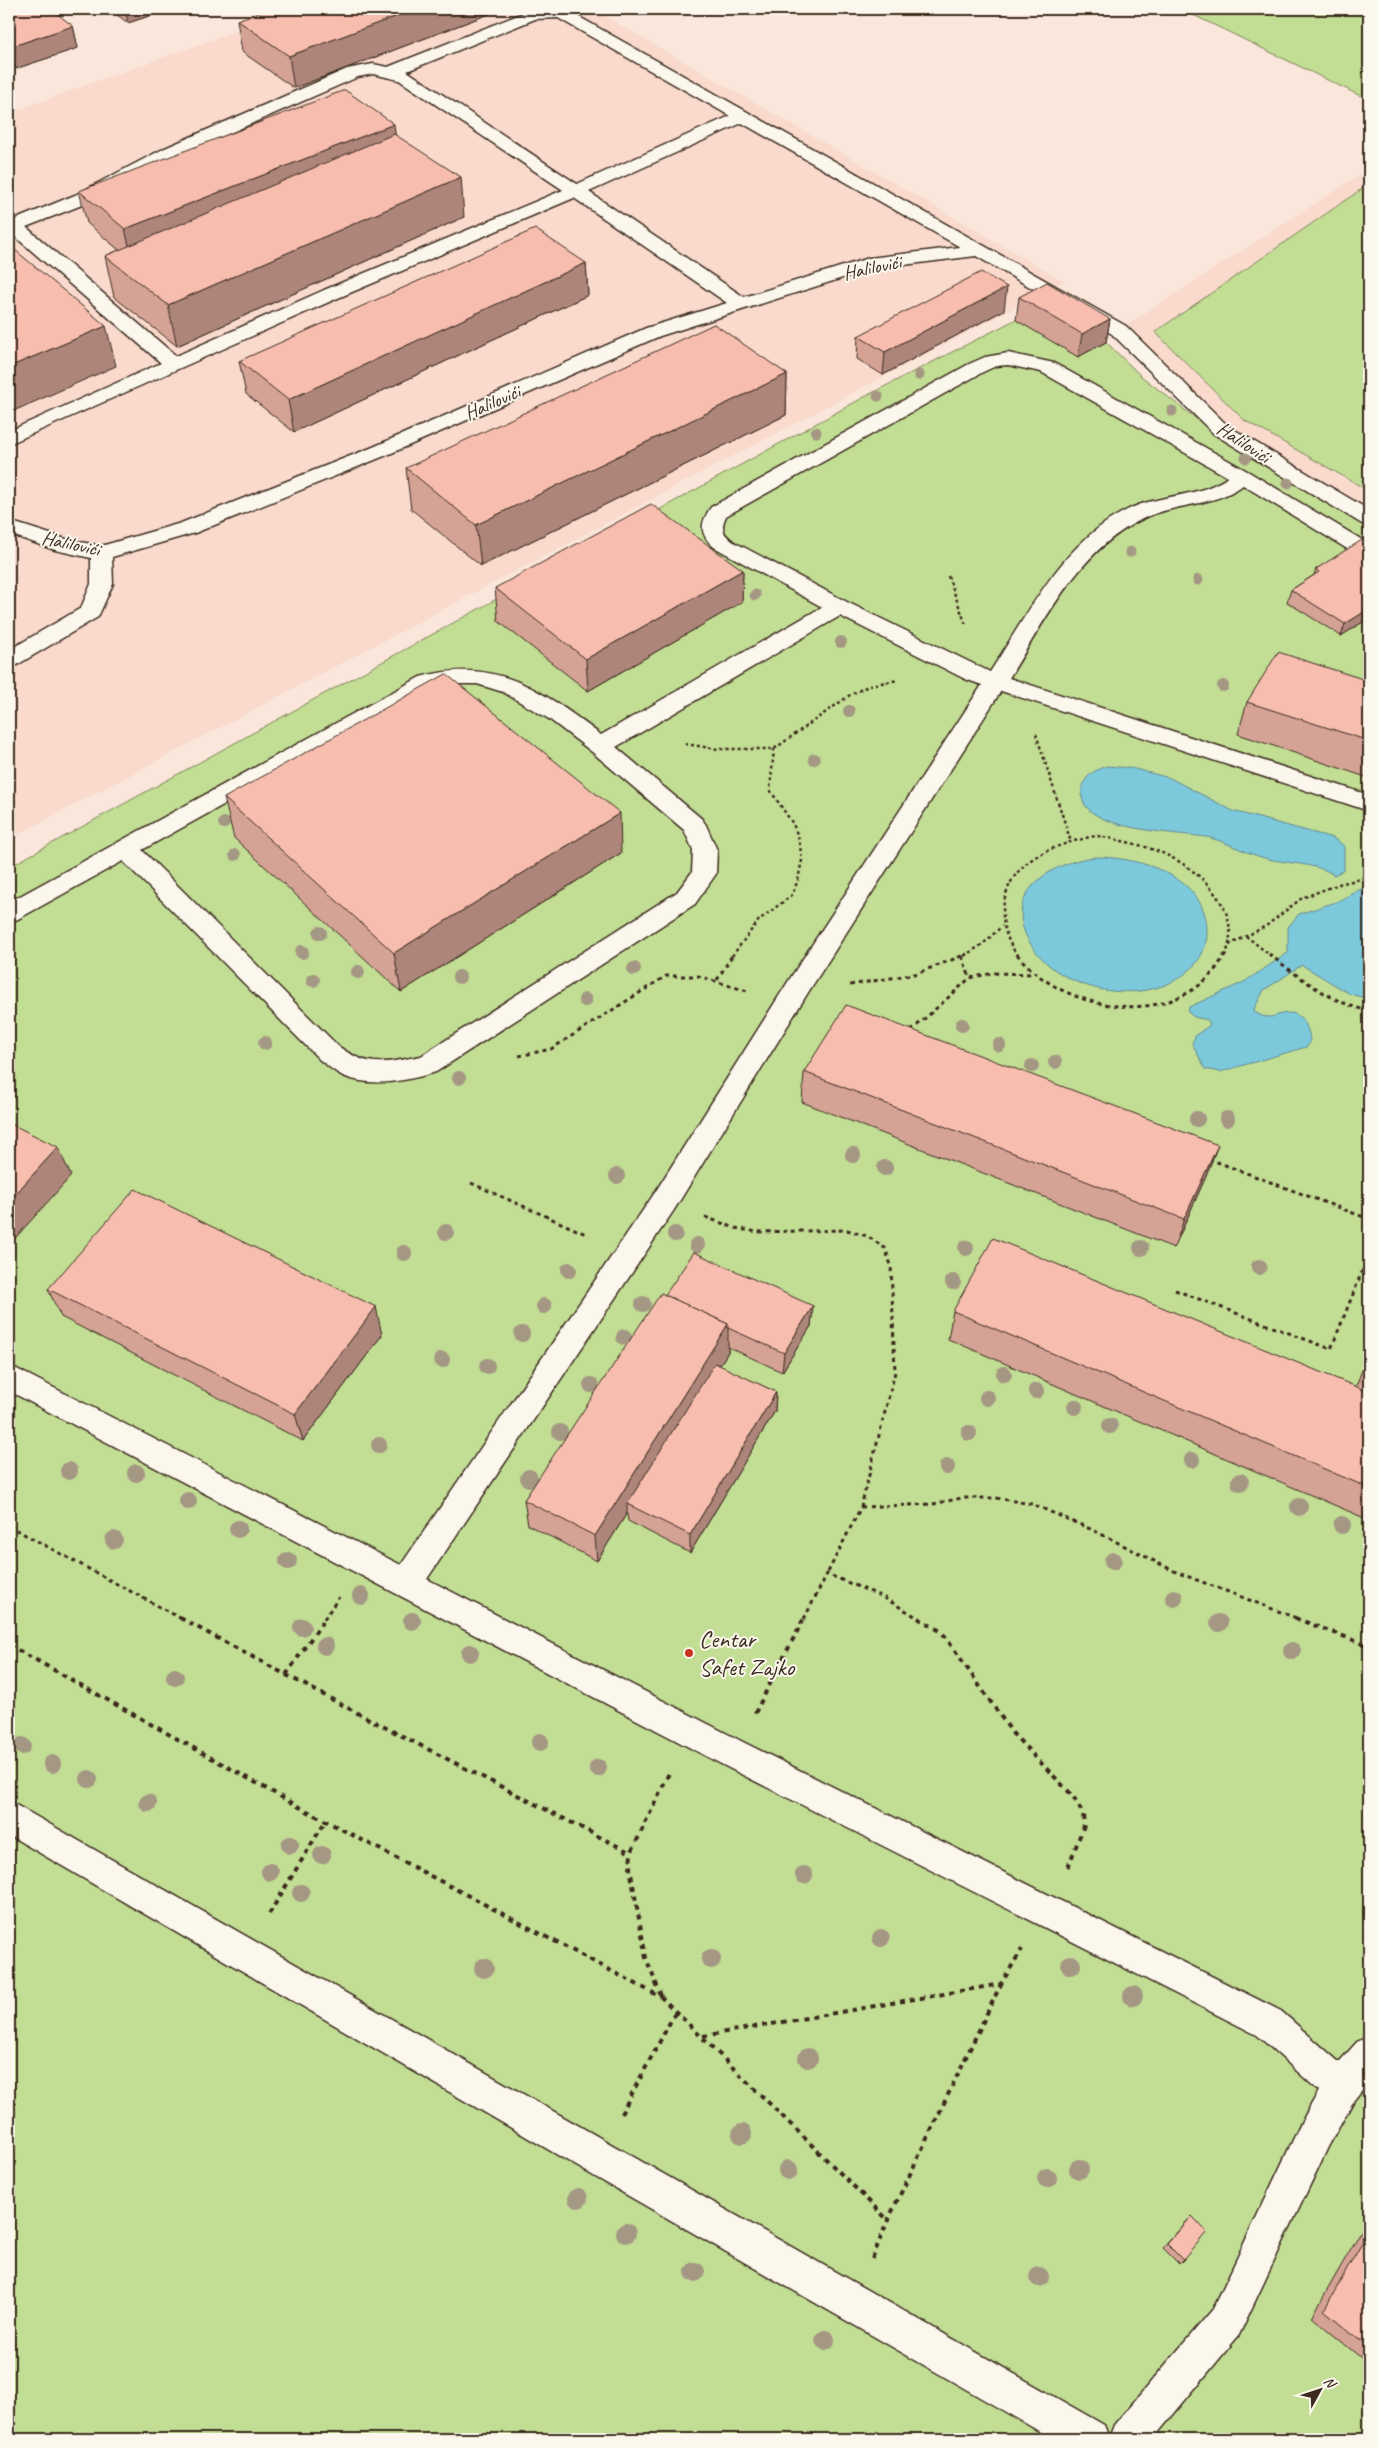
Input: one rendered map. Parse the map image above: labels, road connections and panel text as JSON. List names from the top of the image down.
{
  "streets": {
    "street": ["Halilovići"]
  },
  "places": ["Centar Safet Zajko"],
  "north": "top right"
}
